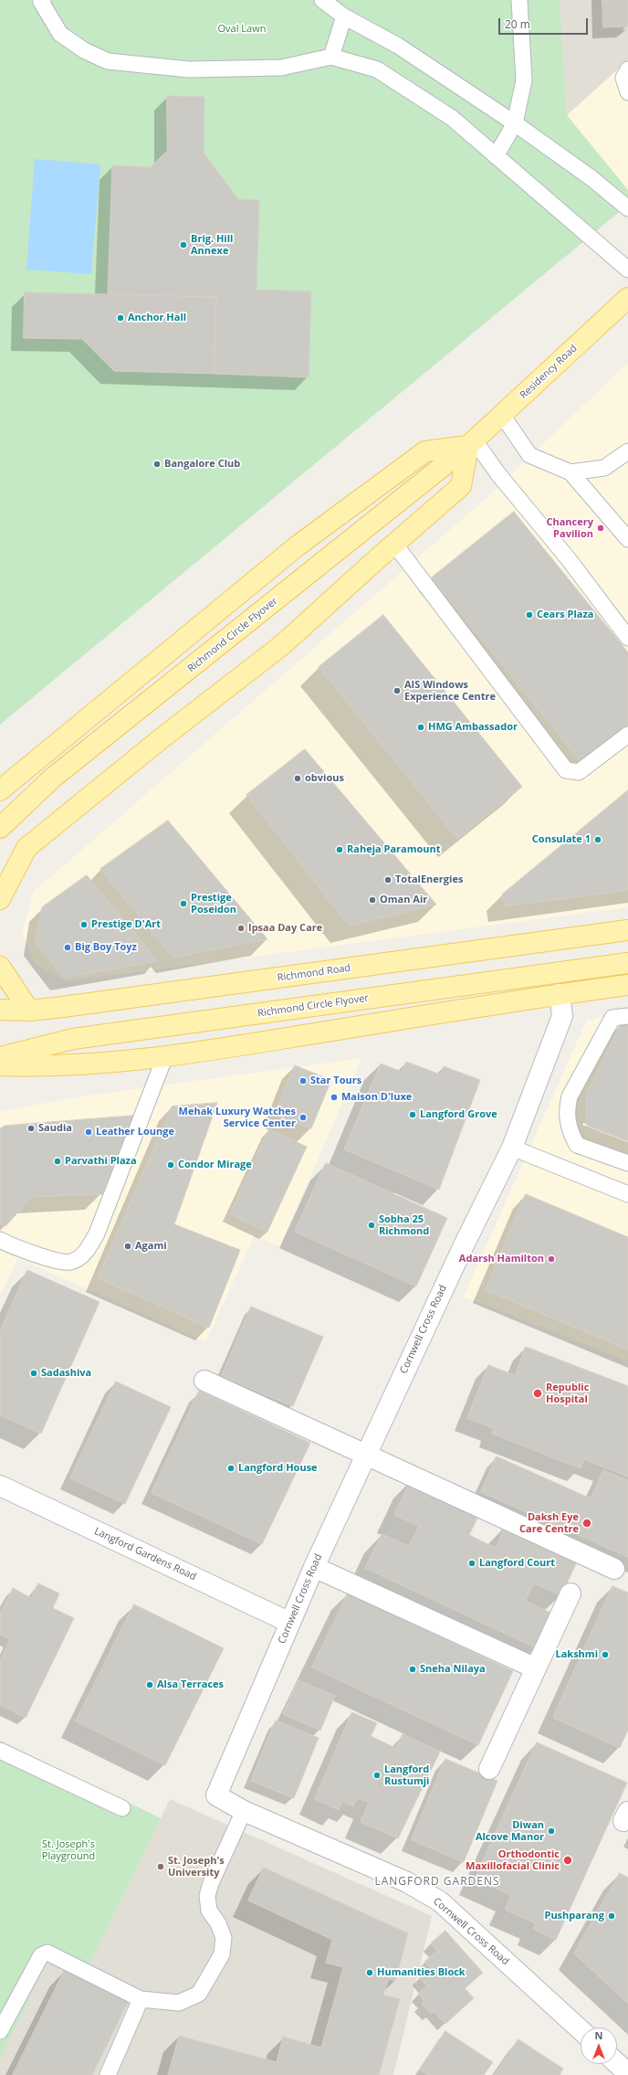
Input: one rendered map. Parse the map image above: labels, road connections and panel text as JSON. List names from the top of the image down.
{
  "streets": {
    "main road": ["Residency Road", "Richmond Circle Flyover", "Richmond Road"],
    "street": ["Cornwell Cross Road", "Langford Gardens Road"]
  },
  "crossings": [
    ["Residency Road", "Richmond Circle Flyover"],
    ["Cornwell Cross Road", "Langford Gardens Road"]
  ],
  "districts": ["LANGFORD GARDENS"],
  "parks": ["Oval Lawn", "St. Joseph's Playground"],
  "places": [
    "Brig. Hill Annexe",
    "Anchor Hall",
    "Bangalore Club",
    "Chancery Pavilion",
    "Cears Plaza",
    "AIS Windows Experience Centre",
    "HMG Ambassador",
    "obvious",
    "Consulate 1",
    "Raheja Paramount",
    "TotalEnergies",
    "Oman Air",
    "Prestige Poseidon",
    "Prestige D'Art",
    "Ipsaa Day Care",
    "Big Boy Toyz",
    "Star Tours",
    "Maison D'luxe",
    "Langford Grove",
    "Mehak Luxury Watches Service Center",
    "Saudia",
    "Leather Lounge",
    "Parvathi Plaza",
    "Condor Mirage",
    "Sobha 25 Richmond",
    "Agami",
    "Adarsh Hamilton",
    "Sadashiva",
    "Republic Hospital",
    "Langford House",
    "Daksh Eye Care Centre",
    "Langford Court",
    "Lakshmi",
    "Sneha Nilaya",
    "Alsa Terraces",
    "Langford Rustumji",
    "Diwan Alcove Manor",
    "Orthodontic Maxillofacial Clinic",
    "St. Joseph's University",
    "Pushparang",
    "Humanities Block"
  ],
  "scale_bar": "20 m",
  "north": "top"
}
